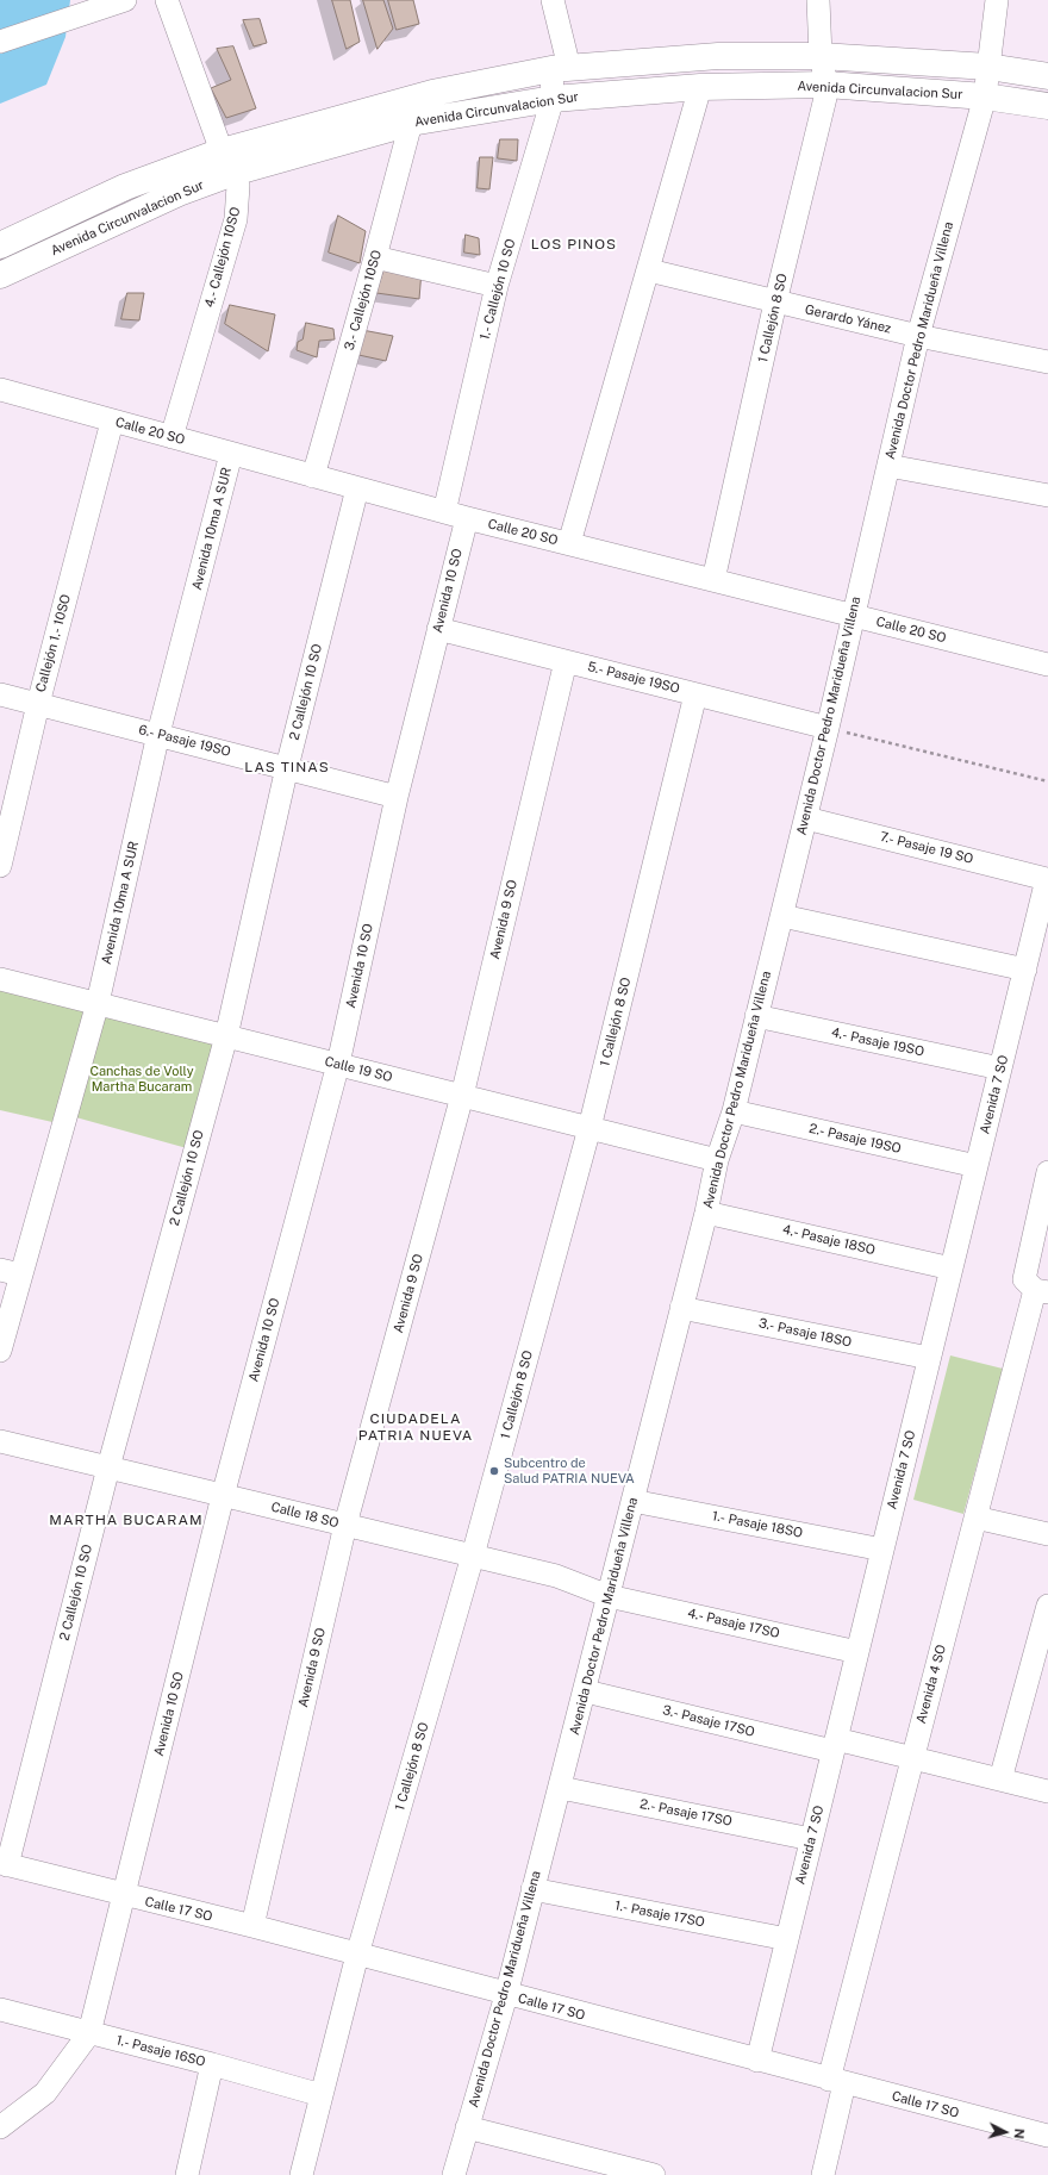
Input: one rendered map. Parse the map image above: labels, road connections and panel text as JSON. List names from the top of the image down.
{
  "streets": {
    "main road": ["Avenida Circunvalacion Sur"],
    "street": [
      "4.- Callejón 10SO",
      "1.- Callejón 10 SO",
      "3.- Callejón 10SO",
      "1 Callejón 8 SO",
      "Gerardo Yánez",
      "Avenida Doctor Pedro Maridueña Villena",
      "Calle 20 SO",
      "Avenida 10ma A SUR",
      "Avenida 10 SO",
      "Callejón 1.- 10SO",
      "5.- Pasaje 19SO",
      "2 Callejón 10 SO",
      "6.- Pasaje 19SO",
      "7.- Pasaje 19 SO",
      "Avenida 9 SO",
      "4.- Pasaje 19SO",
      "Calle 19 SO",
      "Avenida 7 SO",
      "2.- Pasaje 19SO",
      "4.- Pasaje 18SO",
      "3.- Pasaje 18SO",
      "Calle 18 SO",
      "1.- Pasaje 18SO",
      "4.- Pasaje 17SO",
      "Avenida 4 SO",
      "3.- Pasaje 17SO",
      "2.- Pasaje 17SO",
      "Calle 17 SO",
      "1.- Pasaje 17SO",
      "1.- Pasaje 16SO"
    ]
  },
  "crossings": [
    ["Avenida Circunvalacion Sur", "4.- Callejón 10SO"],
    ["Avenida Circunvalacion Sur", "1.- Callejón 10 SO"],
    ["Avenida Circunvalacion Sur", "3.- Callejón 10SO"],
    ["Avenida Circunvalacion Sur", "1 Callejón 8 SO"],
    ["Avenida Circunvalacion Sur", "Avenida Doctor Pedro Maridueña Villena"],
    ["4.- Callejón 10SO", "Calle 20 SO"],
    ["1.- Callejón 10 SO", "Calle 20 SO"],
    ["3.- Callejón 10SO", "Calle 20 SO"],
    ["1 Callejón 8 SO", "Gerardo Yánez"],
    ["1 Callejón 8 SO", "Calle 20 SO"],
    ["1 Callejón 8 SO", "5.- Pasaje 19SO"],
    ["1 Callejón 8 SO", "Calle 19 SO"],
    ["1 Callejón 8 SO", "Calle 18 SO"],
    ["1 Callejón 8 SO", "Calle 17 SO"],
    ["1 Callejón 8 SO", "1.- Pasaje 16SO"],
    ["Gerardo Yánez", "Avenida Doctor Pedro Maridueña Villena"],
    ["Avenida Doctor Pedro Maridueña Villena", "Calle 20 SO"],
    ["Avenida Doctor Pedro Maridueña Villena", "5.- Pasaje 19SO"],
    ["Avenida Doctor Pedro Maridueña Villena", "7.- Pasaje 19 SO"],
    ["Avenida Doctor Pedro Maridueña Villena", "4.- Pasaje 19SO"],
    ["Avenida Doctor Pedro Maridueña Villena", "Calle 19 SO"],
    ["Avenida Doctor Pedro Maridueña Villena", "2.- Pasaje 19SO"],
    ["Avenida Doctor Pedro Maridueña Villena", "4.- Pasaje 18SO"],
    ["Avenida Doctor Pedro Maridueña Villena", "3.- Pasaje 18SO"],
    ["Avenida Doctor Pedro Maridueña Villena", "Calle 18 SO"],
    ["Avenida Doctor Pedro Maridueña Villena", "1.- Pasaje 18SO"],
    ["Avenida Doctor Pedro Maridueña Villena", "4.- Pasaje 17SO"],
    ["Avenida Doctor Pedro Maridueña Villena", "3.- Pasaje 17SO"],
    ["Avenida Doctor Pedro Maridueña Villena", "2.- Pasaje 17SO"],
    ["Avenida Doctor Pedro Maridueña Villena", "Calle 17 SO"],
    ["Avenida Doctor Pedro Maridueña Villena", "1.- Pasaje 17SO"],
    ["Calle 20 SO", "Avenida 10ma A SUR"],
    ["Calle 20 SO", "Avenida 10 SO"],
    ["Calle 20 SO", "Callejón 1.- 10SO"],
    ["Calle 20 SO", "2 Callejón 10 SO"],
    ["Avenida 10ma A SUR", "6.- Pasaje 19SO"],
    ["Avenida 10ma A SUR", "Calle 19 SO"],
    ["Avenida 10 SO", "5.- Pasaje 19SO"],
    ["Avenida 10 SO", "6.- Pasaje 19SO"],
    ["Avenida 10 SO", "Calle 19 SO"],
    ["Avenida 10 SO", "Calle 18 SO"],
    ["Avenida 10 SO", "Calle 17 SO"],
    ["Avenida 10 SO", "1.- Pasaje 16SO"],
    ["Callejón 1.- 10SO", "6.- Pasaje 19SO"],
    ["5.- Pasaje 19SO", "Avenida 9 SO"],
    ["2 Callejón 10 SO", "6.- Pasaje 19SO"],
    ["2 Callejón 10 SO", "Calle 19 SO"],
    ["2 Callejón 10 SO", "Calle 18 SO"],
    ["2 Callejón 10 SO", "Calle 17 SO"],
    ["7.- Pasaje 19 SO", "Avenida 7 SO"],
    ["Avenida 9 SO", "Calle 19 SO"],
    ["Avenida 9 SO", "Calle 18 SO"],
    ["Avenida 9 SO", "Calle 17 SO"],
    ["4.- Pasaje 19SO", "Avenida 7 SO"],
    ["Avenida 7 SO", "2.- Pasaje 19SO"],
    ["Avenida 7 SO", "4.- Pasaje 18SO"],
    ["Avenida 7 SO", "3.- Pasaje 18SO"],
    ["Avenida 7 SO", "1.- Pasaje 18SO"],
    ["Avenida 7 SO", "4.- Pasaje 17SO"],
    ["Avenida 7 SO", "3.- Pasaje 17SO"],
    ["Avenida 7 SO", "2.- Pasaje 17SO"],
    ["Avenida 7 SO", "Calle 17 SO"],
    ["Avenida 7 SO", "1.- Pasaje 17SO"],
    ["Calle 18 SO", "4.- Pasaje 17SO"],
    ["Avenida 4 SO", "3.- Pasaje 17SO"],
    ["Avenida 4 SO", "Calle 17 SO"]
  ],
  "districts": [
    "LOS PINOS",
    "LAS TINAS",
    "CIUDADELA PATRIA NUEVA",
    "MARTHA BUCARAM"
  ],
  "parks": ["Canchas de Volly Martha Bucaram"],
  "places": ["Subcentro de Salud PATRIA NUEVA"],
  "north": "right"
}
